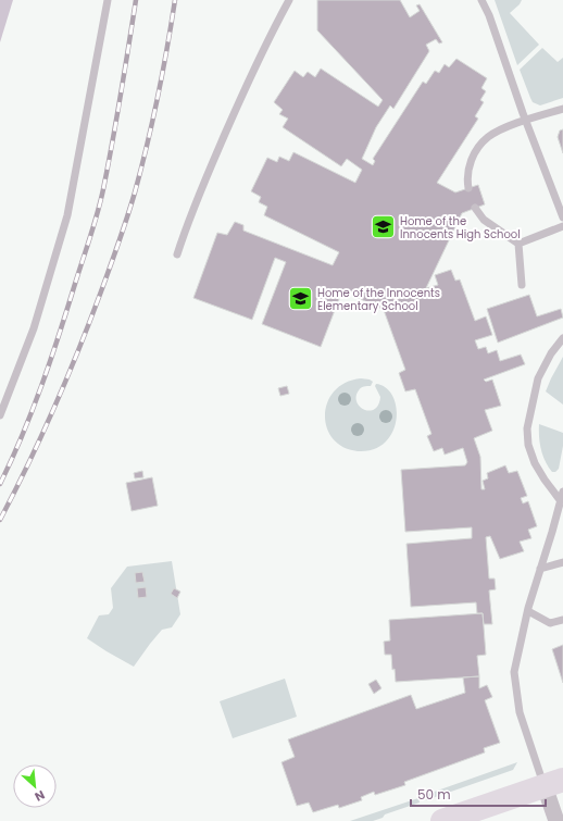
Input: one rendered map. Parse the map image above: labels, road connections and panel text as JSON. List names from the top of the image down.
{
  "places": {
    "school or university": ["Home of the Innocents High School", "Home of the Innocents Elementary School"]
  },
  "scale_bar": "50 m",
  "north": "bottom right"
}
